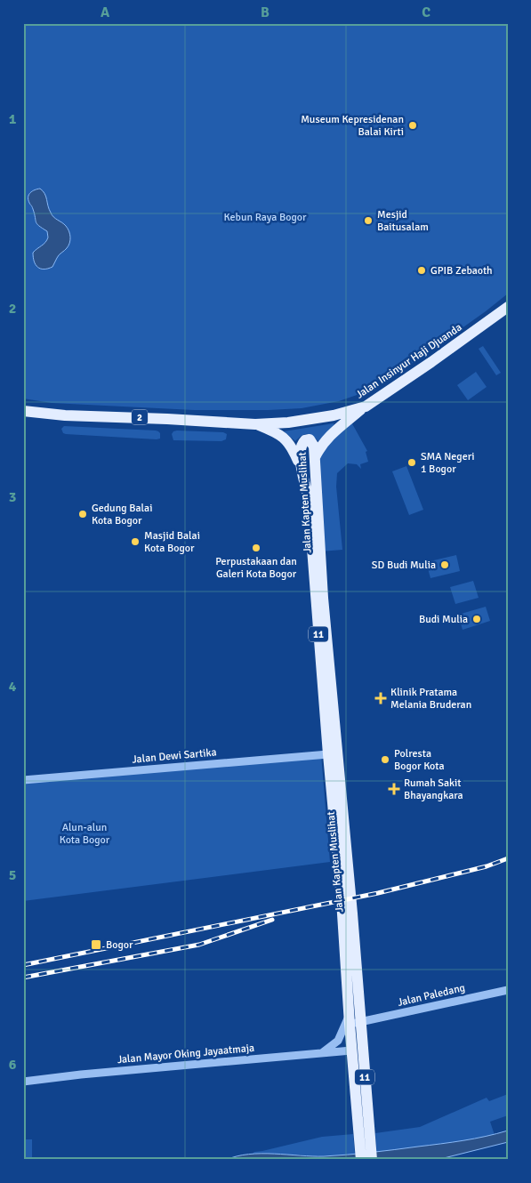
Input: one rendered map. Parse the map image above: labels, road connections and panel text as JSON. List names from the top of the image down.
{
  "streets": {
    "main road": [
      "Jalan Insinyur Haji Djuanda",
      "2",
      "Jalan Kapten Muslihat",
      "11"
    ],
    "street": ["Jalan Dewi Sartika", "Jalan Paledang", "Jalan Mayor Oking Jayaatmaja"]
  },
  "crossings": [
    ["Jalan Kapten Muslihat", "Jalan Dewi Sartika"],
    ["Jalan Kapten Muslihat", "Jalan Paledang"],
    ["Jalan Kapten Muslihat", "Jalan Mayor Oking Jayaatmaja"]
  ],
  "parks": ["Kebun Raya Bogor", "Alun-alun Kota Bogor"],
  "places": {
    "other": [
      "Museum Kepresidenan Balai Kirti",
      "Mesjid Baitusalam",
      "GPIB Zebaoth",
      "SMA Negeri 1 Bogor",
      "Gedung Balai Kota Bogor",
      "Masjid Balai Kota Bogor",
      "Perpustakaan dan Galeri Kota Bogor",
      "SD Budi Mulia",
      "Budi Mulia",
      "Polresta Bogor Kota"
    ],
    "health": ["Klinik Pratama Melania Bruderan", "Rumah Sakit Bhayangkara"],
    "transit": ["Bogor"]
  },
  "grid": {
    "columns": ["A", "B", "C"],
    "rows": [
      "1",
      "2",
      "3",
      "4",
      "5",
      "6"
    ]
  }
}
